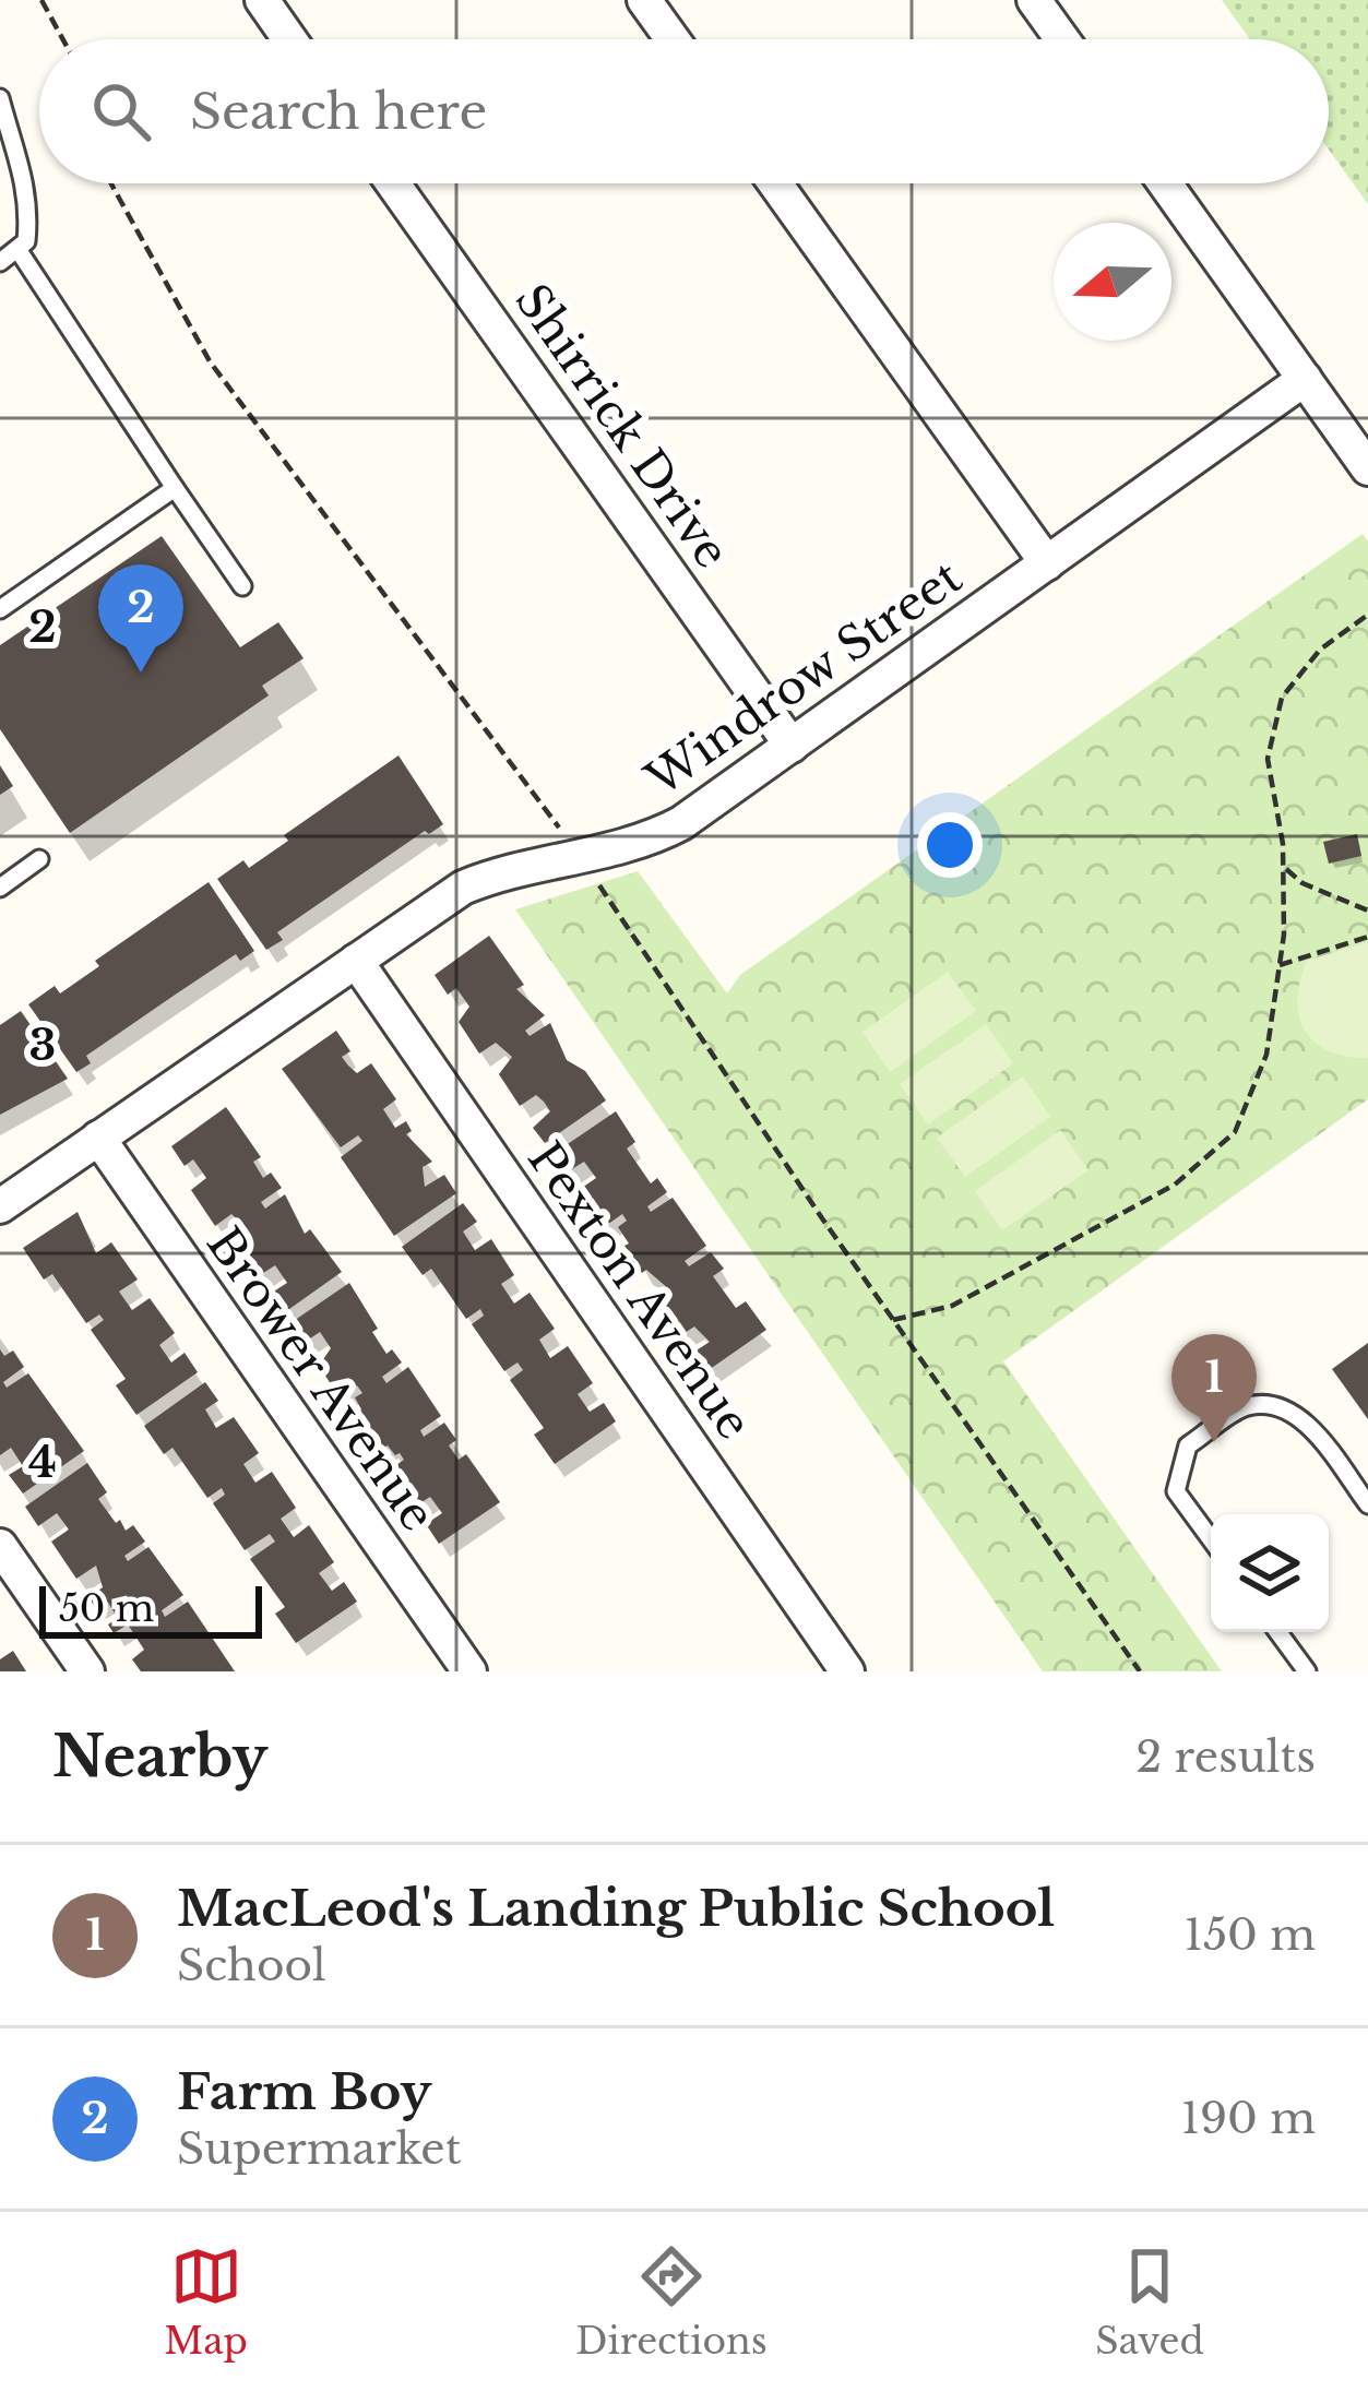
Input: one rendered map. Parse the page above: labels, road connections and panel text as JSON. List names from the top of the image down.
{
  "streets": {
    "street": [
      "Shirrick Drive",
      "Windrow Street",
      "Pexton Avenue",
      "Brower Avenue"
    ]
  },
  "crossings": [
    ["Shirrick Drive", "Windrow Street"],
    ["Windrow Street", "Pexton Avenue"],
    ["Windrow Street", "Brower Avenue"]
  ],
  "scale_bar": "50 m",
  "north": "left",
  "page": {
    "search": "Search here",
    "pins": ["2", "1"],
    "scale": "50 m",
    "heading": ["Nearby", "2 results"],
    "list": [
      {
        "mark": "1",
        "name": "MacLeod's Landing Public School",
        "note": "School",
        "value": "150 m"
      },
      {
        "mark": "2",
        "name": "Farm Boy",
        "note": "Supermarket",
        "value": "190 m"
      }
    ],
    "nav": ["Map", "Directions", "Saved"]
  },
  "grid": {
    "rows": ["2", "3", "4"]
  }
}
